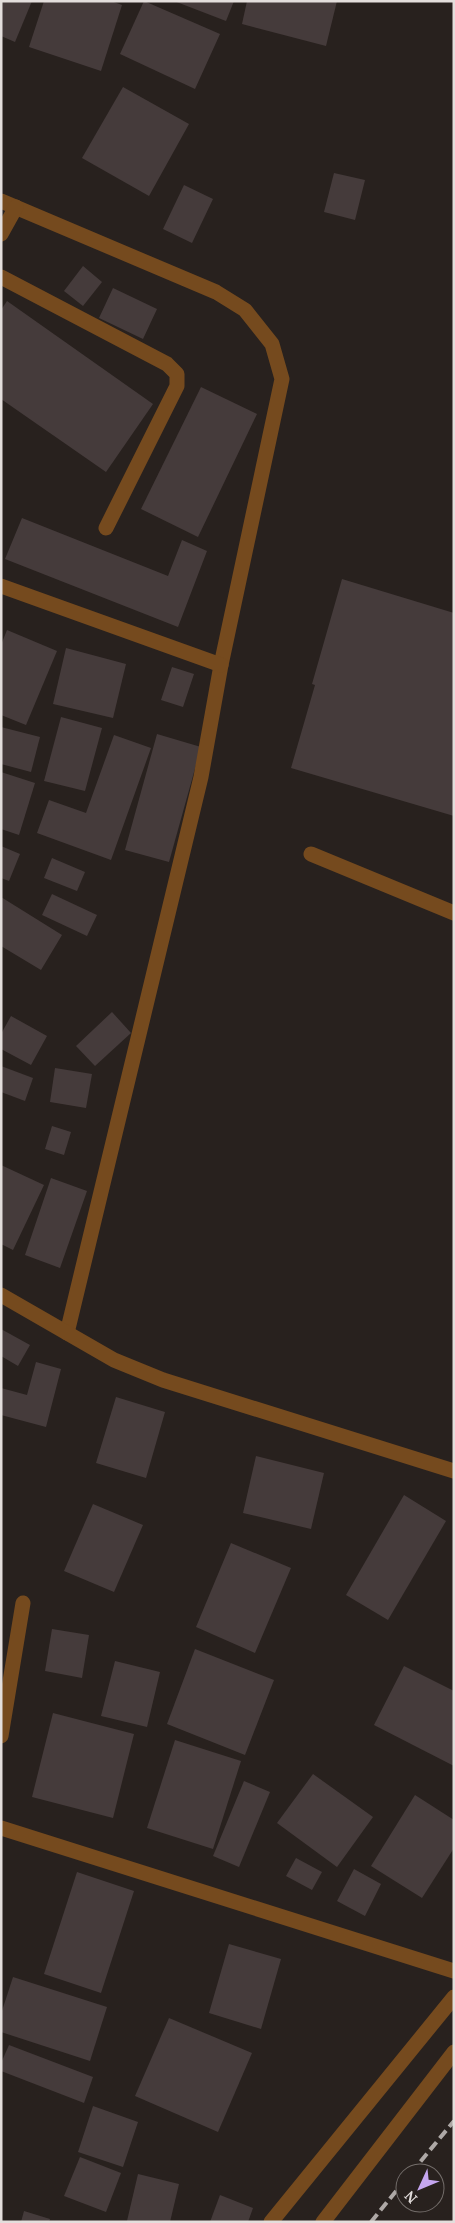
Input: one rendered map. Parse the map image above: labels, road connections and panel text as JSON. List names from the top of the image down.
{
  "north": "bottom left"
}
